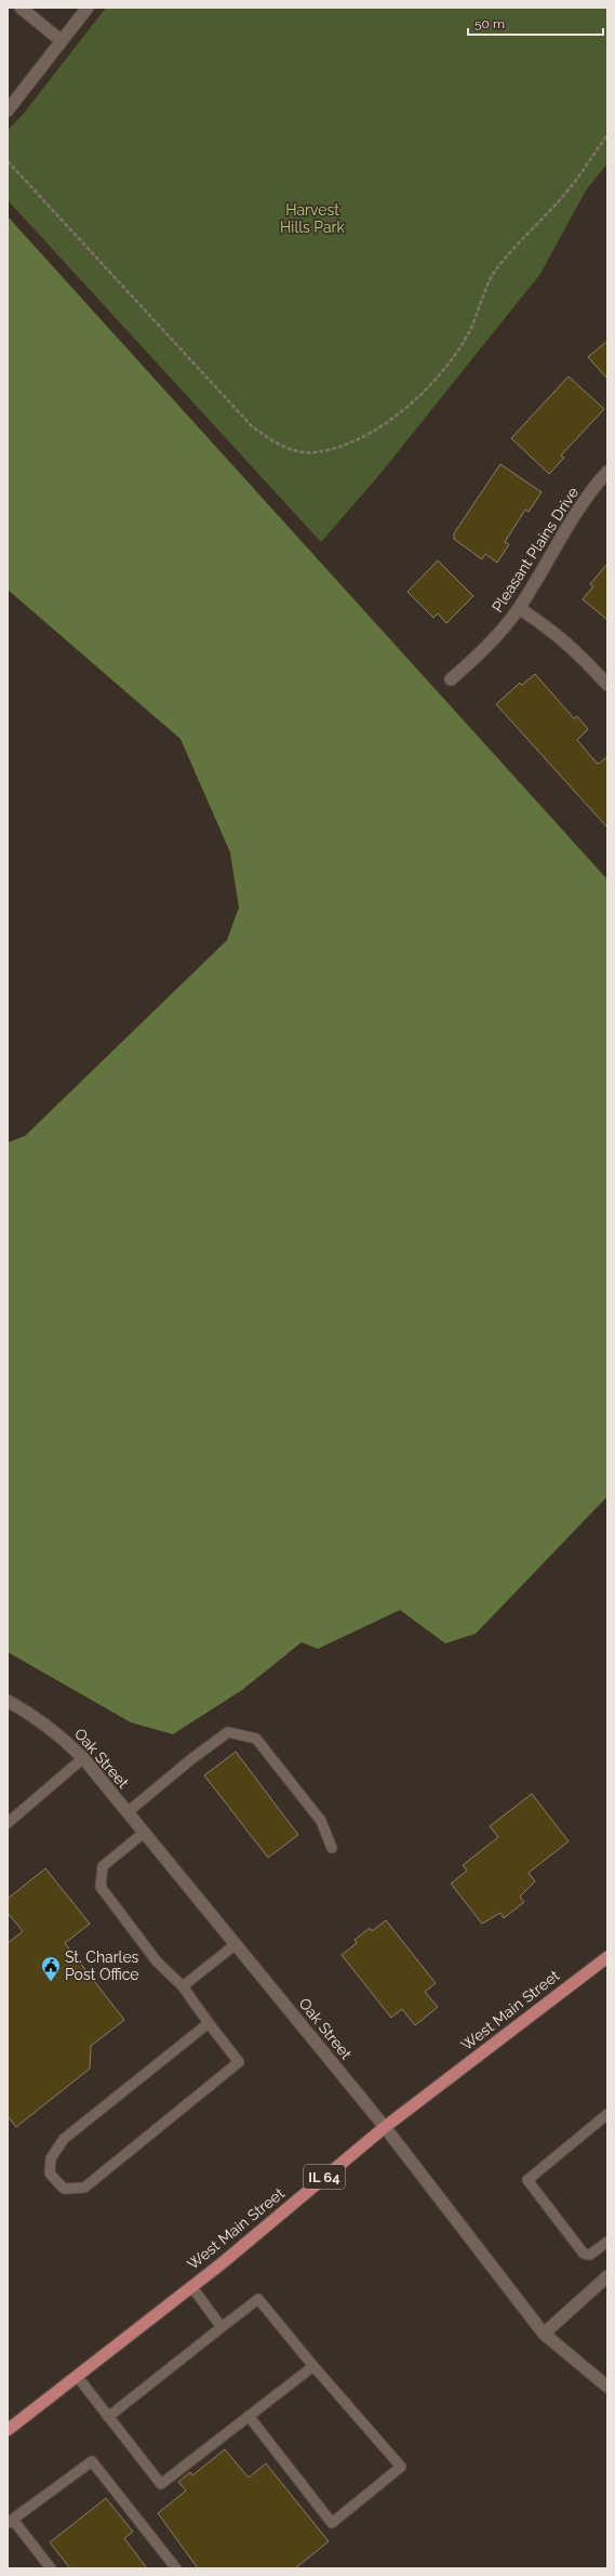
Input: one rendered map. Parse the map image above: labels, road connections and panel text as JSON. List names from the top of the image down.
{
  "streets": {
    "main road": ["West Main Street", "IL 64"],
    "street": ["Pleasant Plains Drive", "Oak Street"]
  },
  "crossings": [
    ["Oak Street", "West Main Street"]
  ],
  "parks": ["Harvest Hills Park"],
  "places": {
    "public building": ["St. Charles Post Office"]
  },
  "scale_bar": "50 m"
}
